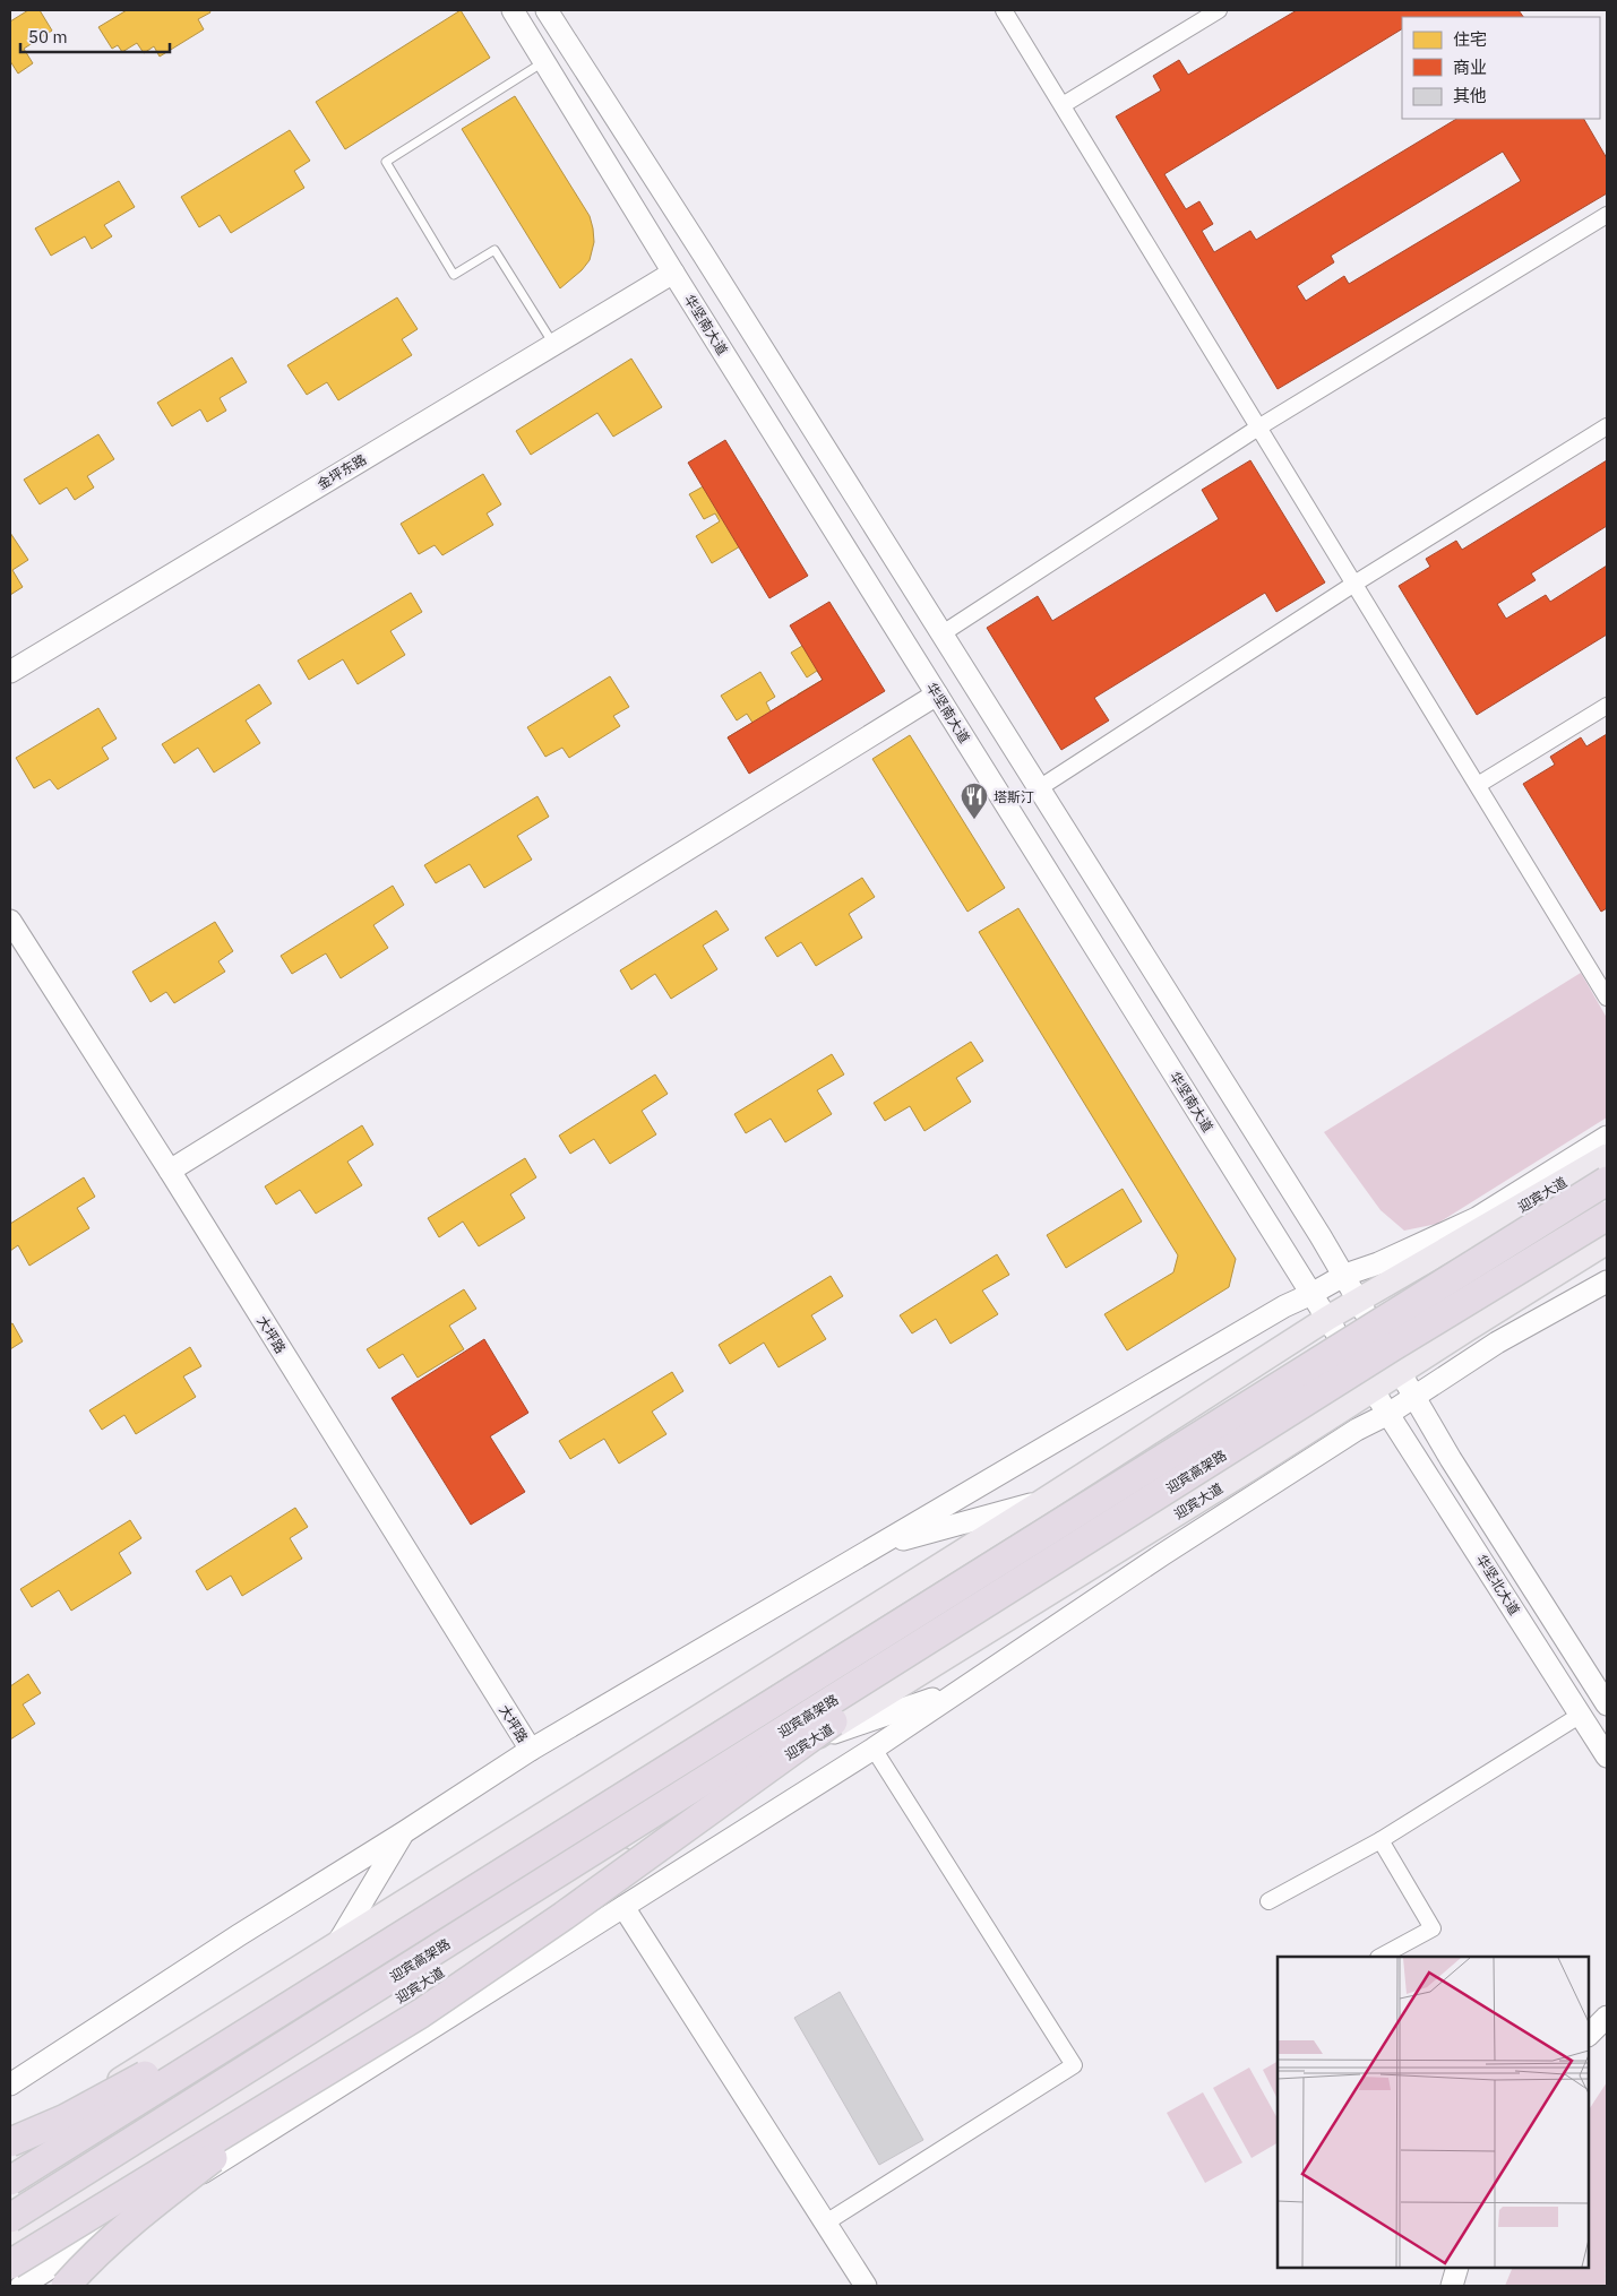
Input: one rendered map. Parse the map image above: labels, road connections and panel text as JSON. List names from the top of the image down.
{
  "streets": {
    "highway": ["迎宾高架路"],
    "main road": ["迎宾大道"],
    "street": [
      "华坚南大道",
      "金坪东路",
      "大坪路",
      "华坚北大道"
    ]
  },
  "crossings": [
    ["华坚南大道", "金坪东路"],
    ["华坚南大道", "迎宾大道"],
    ["华坚南大道", "华坚北大道"]
  ],
  "places": {
    "restaurant": ["塔斯汀"]
  },
  "legend": ["住宅", "商业", "其他"],
  "scale_bar": "50 m"
}
